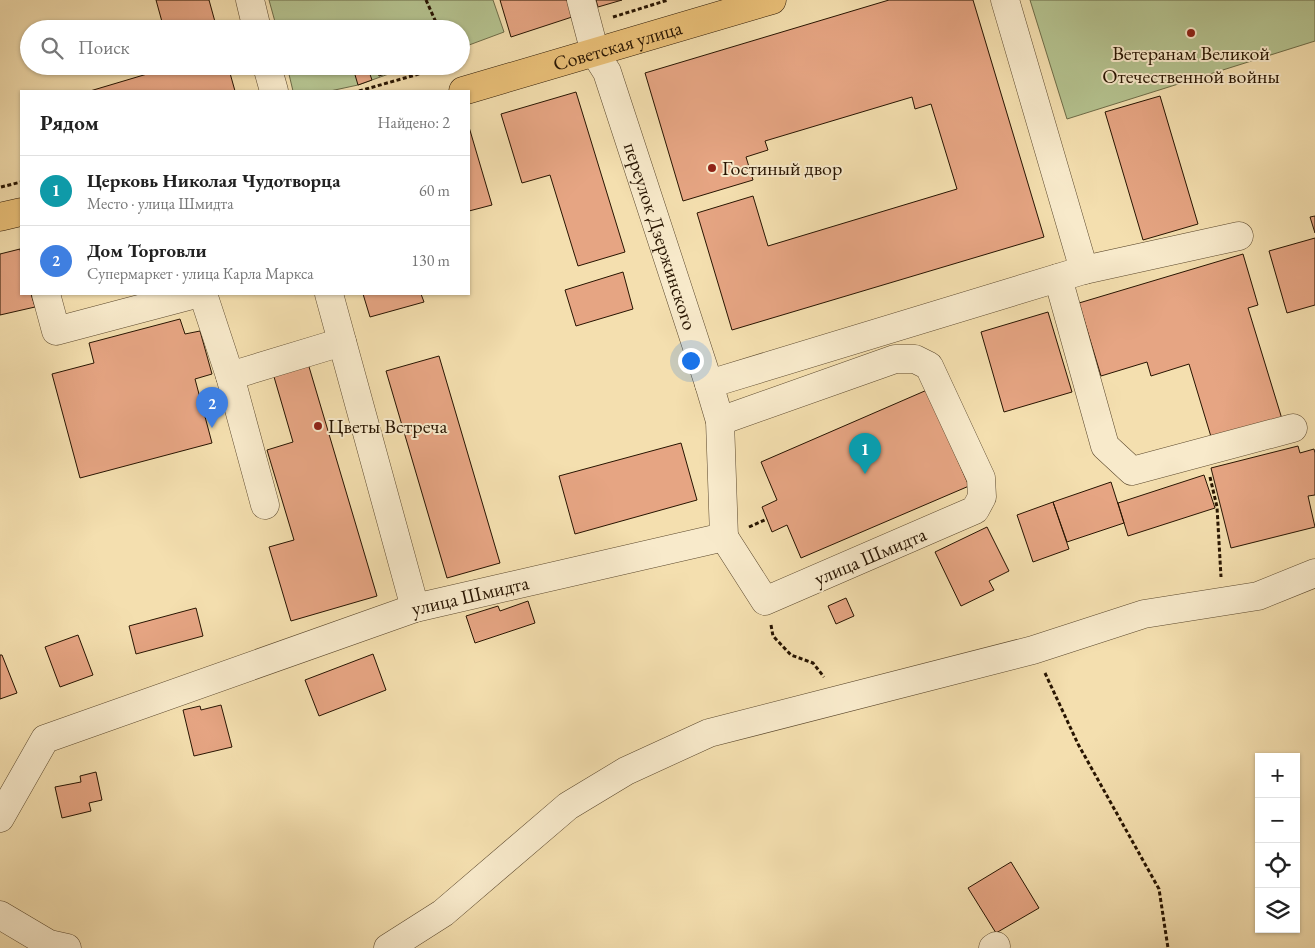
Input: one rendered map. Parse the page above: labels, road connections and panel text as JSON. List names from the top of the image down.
{
  "streets": {
    "main road": ["Советская улица"],
    "street": ["переулок Дзержинского", "улица Шмидта"]
  },
  "crossings": [
    ["Советская улица", "переулок Дзержинского"],
    ["переулок Дзержинского", "улица Шмидта"]
  ],
  "places": ["Ветеранам Великой Отечественной войны", "Гостиный двор", "Цветы Встреча"],
  "page": {
    "search": "Поиск",
    "heading": ["Рядом", "Найдено: 2"],
    "list": [
      {
        "mark": "1",
        "name": "Церковь Николая Чудотворца",
        "note": "Место · улица Шмидта",
        "value": "60 m"
      },
      {
        "mark": "2",
        "name": "Дом Торговли",
        "note": "Супермаркет · улица Карла Маркса",
        "value": "130 m"
      }
    ],
    "pins": ["2", "1"],
    "map_buttons": ["+", "−"]
  }
}
